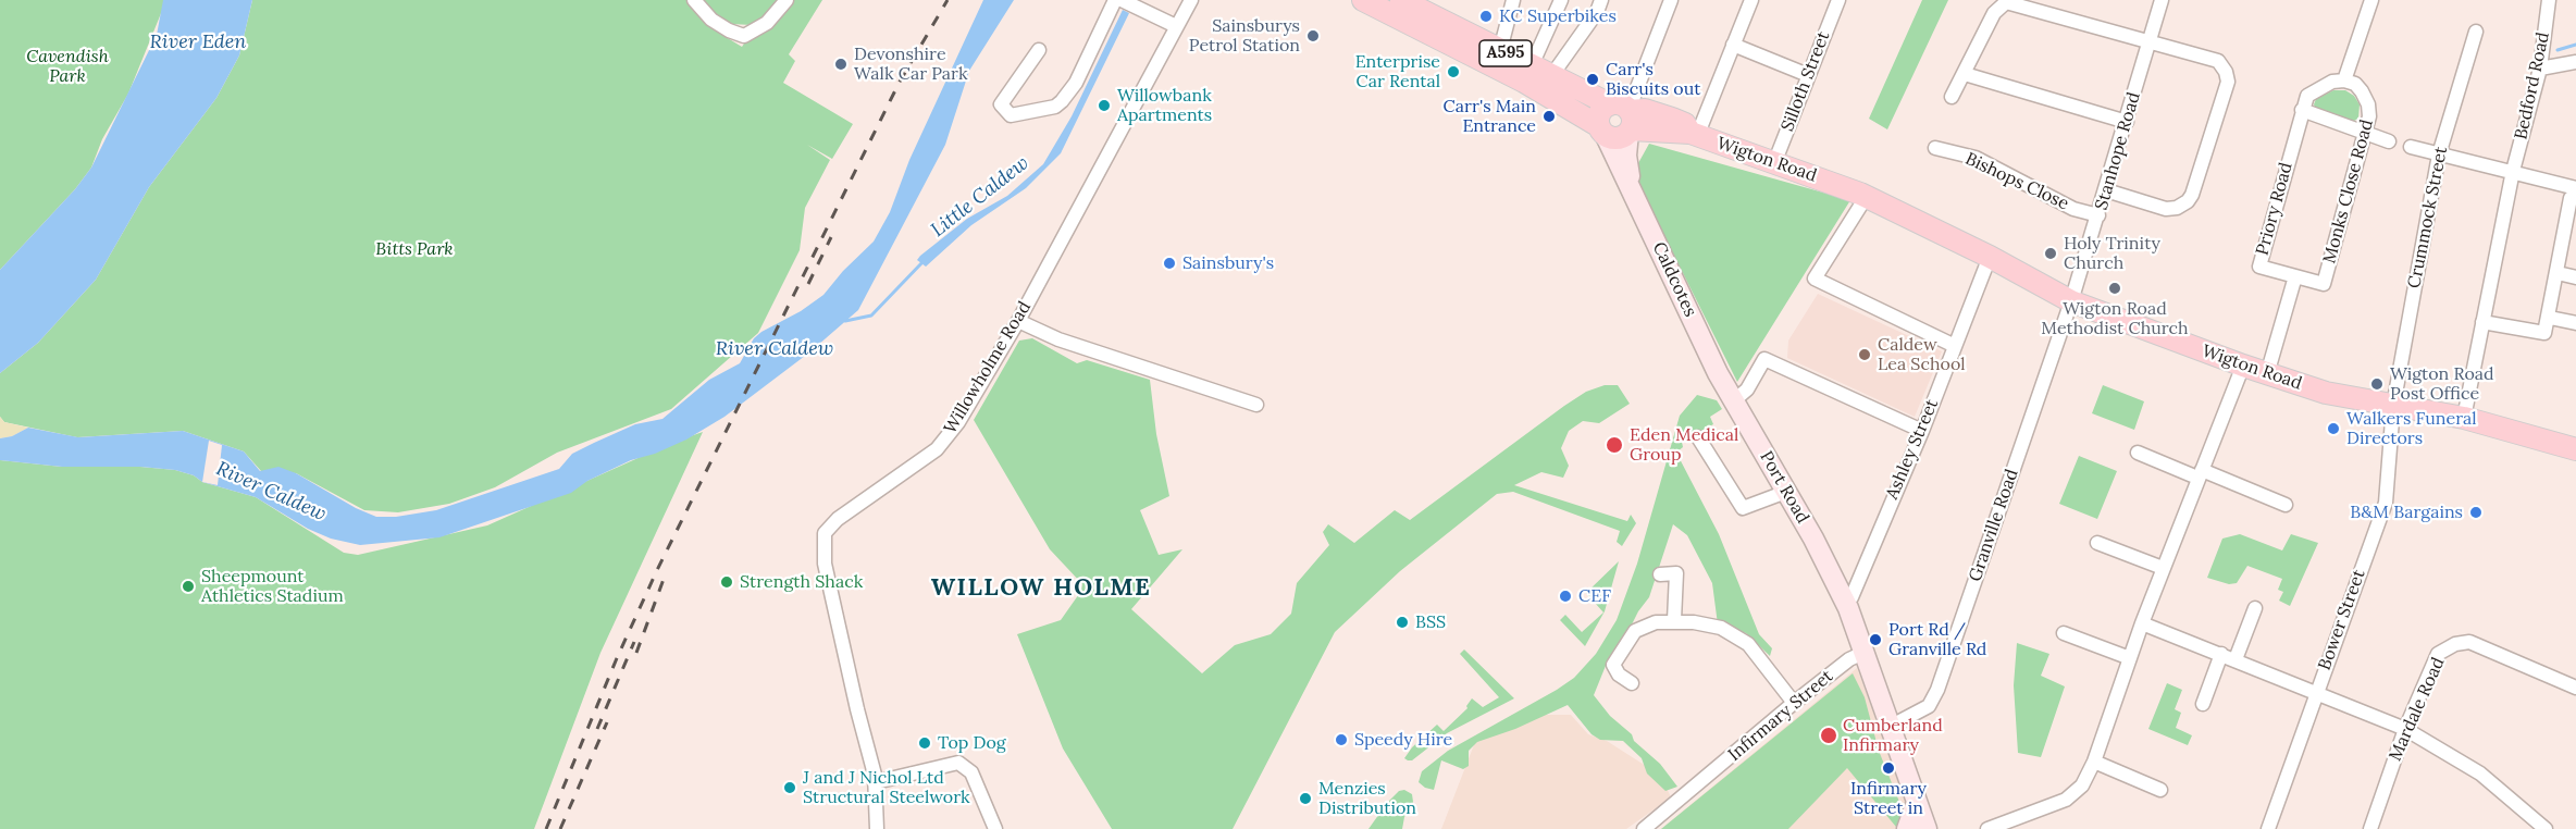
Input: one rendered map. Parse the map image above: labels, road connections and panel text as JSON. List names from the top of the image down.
{
  "streets": {
    "main road": [
      "A595",
      "Wigton Road",
      "Caldcotes",
      "Port Road"
    ],
    "street": [
      "Silloth Street",
      "Bedford Road",
      "Stanhope Road",
      "Bishops Close",
      "Monks Close Road",
      "Priory Road",
      "Crummock Street",
      "Willowholme Road",
      "Ashley Street",
      "Granville Road",
      "Bower Street",
      "Mardale Road",
      "Infirmary Street"
    ]
  },
  "crossings": [
    ["A595", "Wigton Road"],
    ["A595", "Caldcotes"],
    ["Silloth Street", "Wigton Road"],
    ["Bedford Road", "Wigton Road"],
    ["Stanhope Road", "Wigton Road"],
    ["Stanhope Road", "Bishops Close"],
    ["Stanhope Road", "Granville Road"],
    ["Wigton Road", "Crummock Street"],
    ["Wigton Road", "Caldcotes"],
    ["Wigton Road", "Ashley Street"],
    ["Wigton Road", "Granville Road"],
    ["Wigton Road", "Bower Street"],
    ["Monks Close Road", "Priory Road"],
    ["Crummock Street", "Bower Street"],
    ["Caldcotes", "Port Road"],
    ["Ashley Street", "Port Road"],
    ["Port Road", "Granville Road"],
    ["Port Road", "Infirmary Street"]
  ],
  "districts": ["WILLOW HOLME"],
  "water": ["River Eden", "Little Caldew", "River Caldew"],
  "parks": ["Cavendish Park", "Bitts Park"],
  "places": [
    "KC Superbikes",
    "Sainsburys Petrol Station",
    "Devonshire Walk Car Park",
    "Enterprise Car Rental",
    "Carr's Biscuits out",
    "Willowbank Apartments",
    "Carr's Main Entrance",
    "Holy Trinity Church",
    "Sainsbury's",
    "Wigton Road Methodist Church",
    "Caldew Lea School",
    "Wigton Road Post Office",
    "Walkers Funeral Directors",
    "Eden Medical Group",
    "B&M Bargains",
    "Strength Shack",
    "Sheepmount Athletics Stadium",
    "CEF",
    "BSS",
    "Port Rd / Granville Rd",
    "Cumberland Infirmary",
    "Speedy Hire",
    "Top Dog",
    "Infirmary Street in",
    "J and J Nichol Ltd Structural Steelwork",
    "Menzies Distribution"
  ]
}
